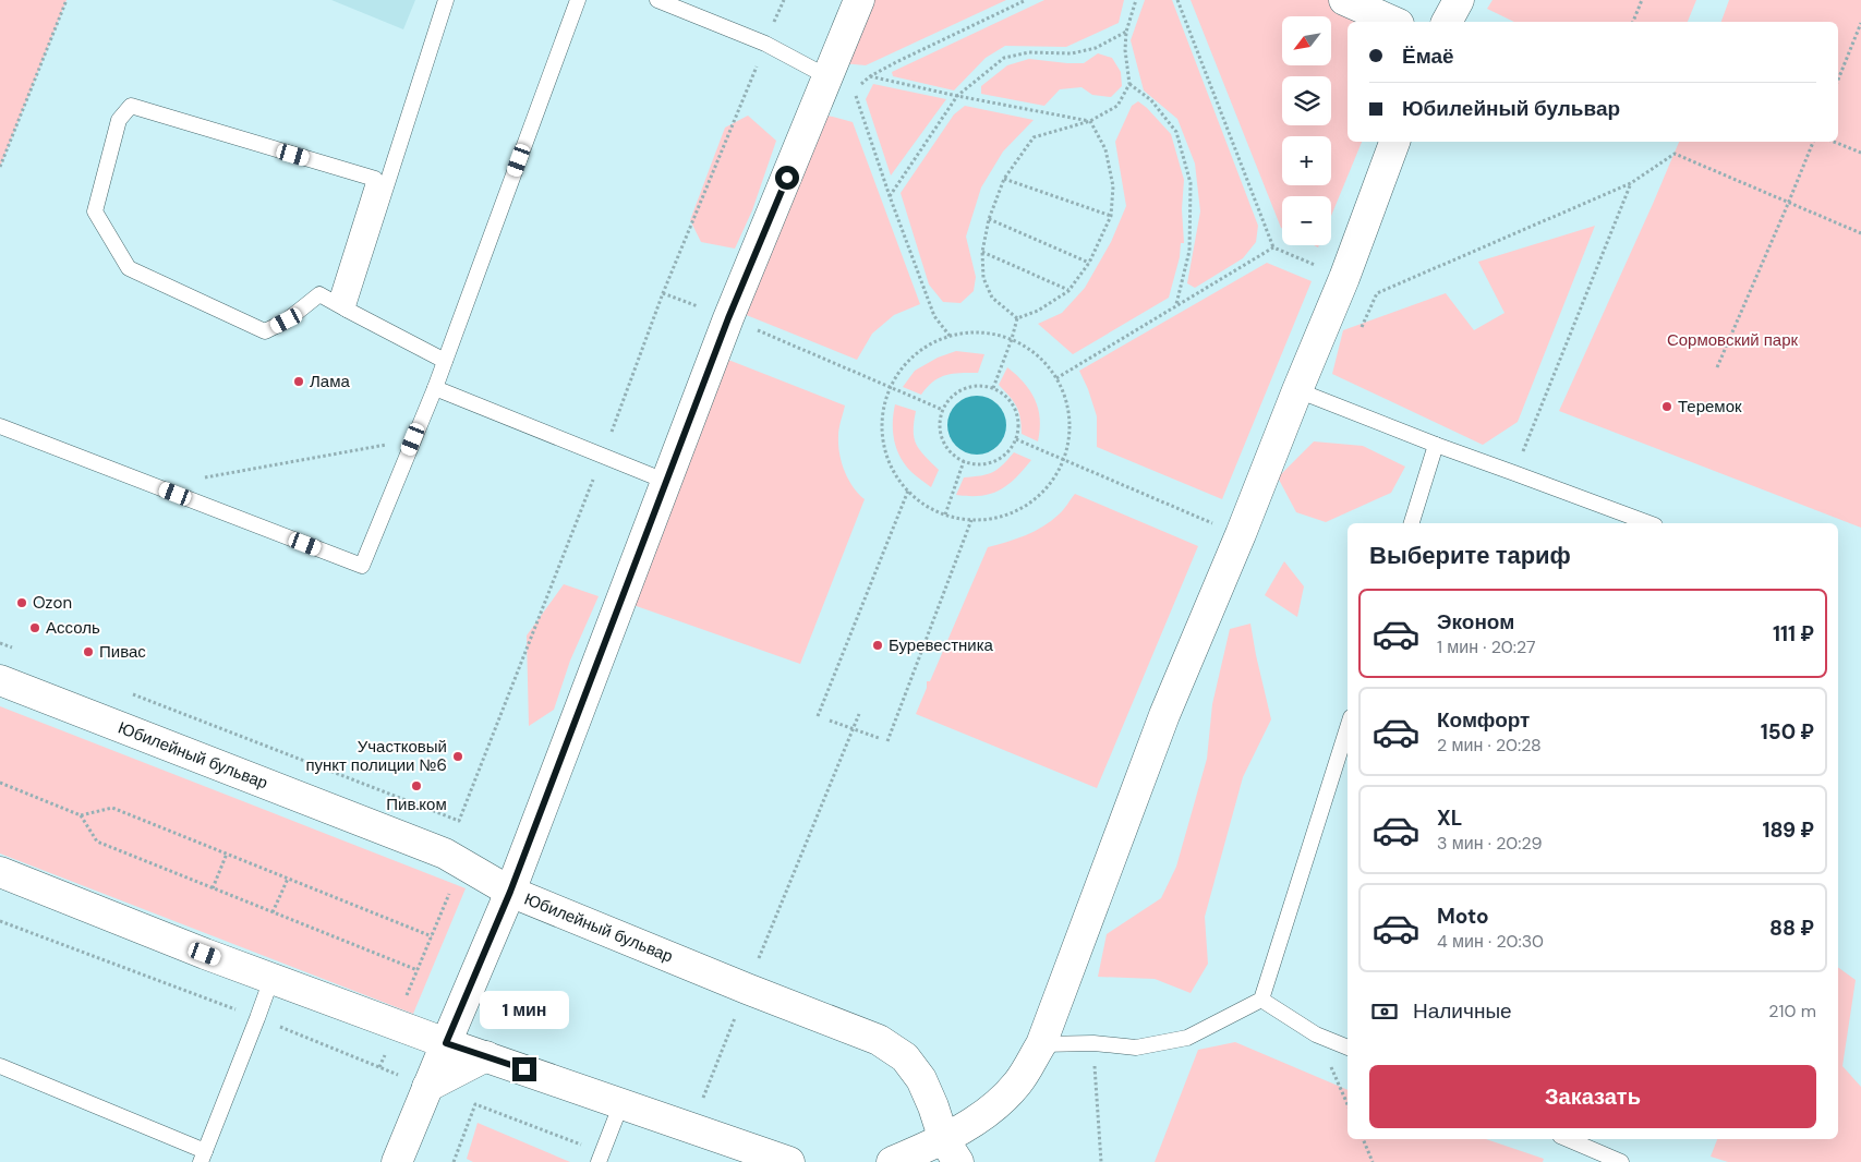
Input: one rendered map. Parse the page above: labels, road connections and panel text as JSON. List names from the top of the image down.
{
  "streets": {
    "street": ["Юбилейный бульвар"]
  },
  "parks": ["Сормовский парк"],
  "places": [
    "Лама",
    "Теремок",
    "Ozon",
    "Ассоль",
    "Буревестника",
    "Пивас",
    "Участковый пункт полиции №6",
    "Пив.ком"
  ],
  "north": "bottom left",
  "page": {
    "map_buttons": ["+", "−"],
    "banner": ["Ёмаё", "Юбилейный бульвар"],
    "heading": "Выберите тариф",
    "list": [
      {
        "name": "Эконом",
        "note": "1 мин · 20:27",
        "value": "111 ₽"
      },
      {
        "name": "Комфорт",
        "note": "2 мин · 20:28",
        "value": "150 ₽"
      },
      {
        "name": "XL",
        "note": "3 мин · 20:29",
        "value": "189 ₽"
      },
      {
        "name": "Moto",
        "note": "4 мин · 20:30",
        "value": "88 ₽"
      }
    ],
    "pay": ["Наличные", "210 m"],
    "bubble": "1 мин",
    "buttons": "Заказать"
  }
}
